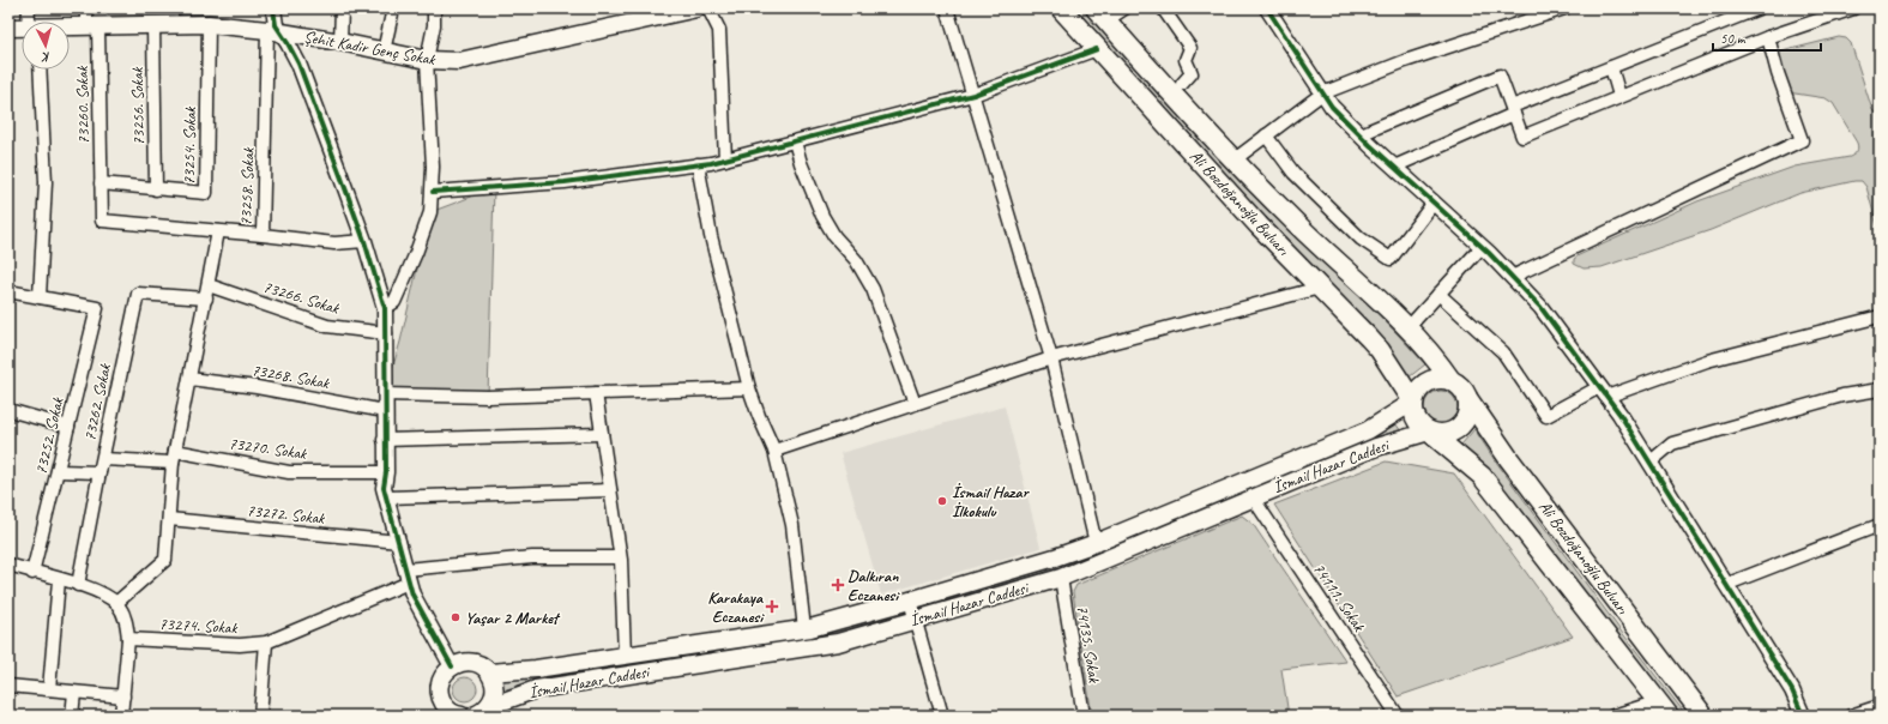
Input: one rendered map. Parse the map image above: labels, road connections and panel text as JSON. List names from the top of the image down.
{
  "streets": {
    "main road": ["Şehit Kadir Genç Sokak", "Ali Bozdoğanoğlu Bulvarı", "İsmail Hazar Caddesi"],
    "street": [
      "73260. Sokak",
      "73256. Sokak",
      "73254. Sokak",
      "73258. Sokak",
      "73266. Sokak",
      "73268. Sokak",
      "73262. Sokak",
      "73252. Sokak",
      "73270. Sokak",
      "73272. Sokak",
      "74111. Sokak",
      "73274. Sokak",
      "74135. Sokak"
    ]
  },
  "crossings": [
    ["Şehit Kadir Genç Sokak", "73260. Sokak"],
    ["Şehit Kadir Genç Sokak", "73256. Sokak"],
    ["Şehit Kadir Genç Sokak", "73254. Sokak"],
    ["Şehit Kadir Genç Sokak", "73258. Sokak"],
    ["73260. Sokak", "73254. Sokak"],
    ["73260. Sokak", "73258. Sokak"],
    ["73256. Sokak", "73254. Sokak"],
    ["73254. Sokak", "73258. Sokak"],
    ["Ali Bozdoğanoğlu Bulvarı", "İsmail Hazar Caddesi"],
    ["İsmail Hazar Caddesi", "74111. Sokak"],
    ["İsmail Hazar Caddesi", "74135. Sokak"]
  ],
  "places": {
    "other": ["İsmail Hazar İlkokulu", "Yaşar 2 Market"],
    "health": ["Dalkıran Eczanesi", "Karakaya Eczanesi"]
  },
  "scale_bar": "50 m",
  "north": "bottom"
}
